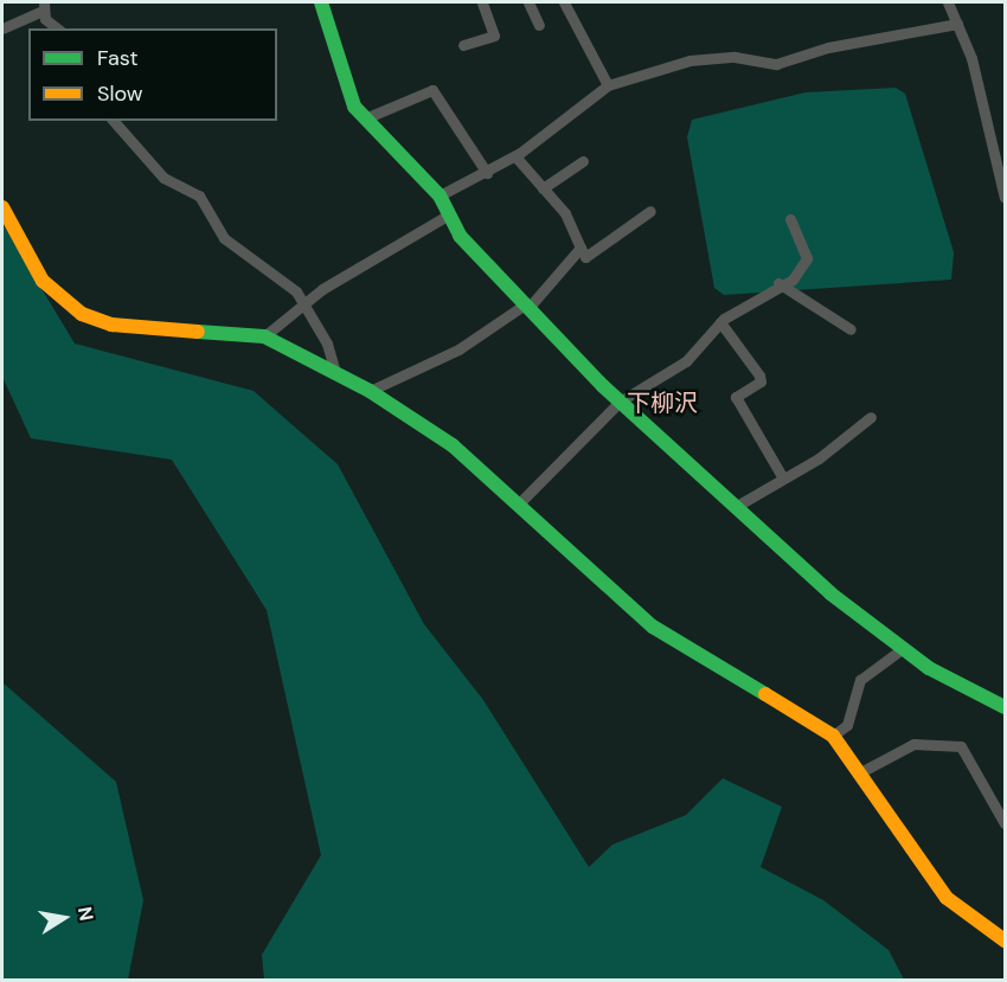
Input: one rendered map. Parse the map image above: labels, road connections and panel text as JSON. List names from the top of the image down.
{
  "districts": ["下柳沢"],
  "legend": ["Fast", "Slow"],
  "north": "right"
}
